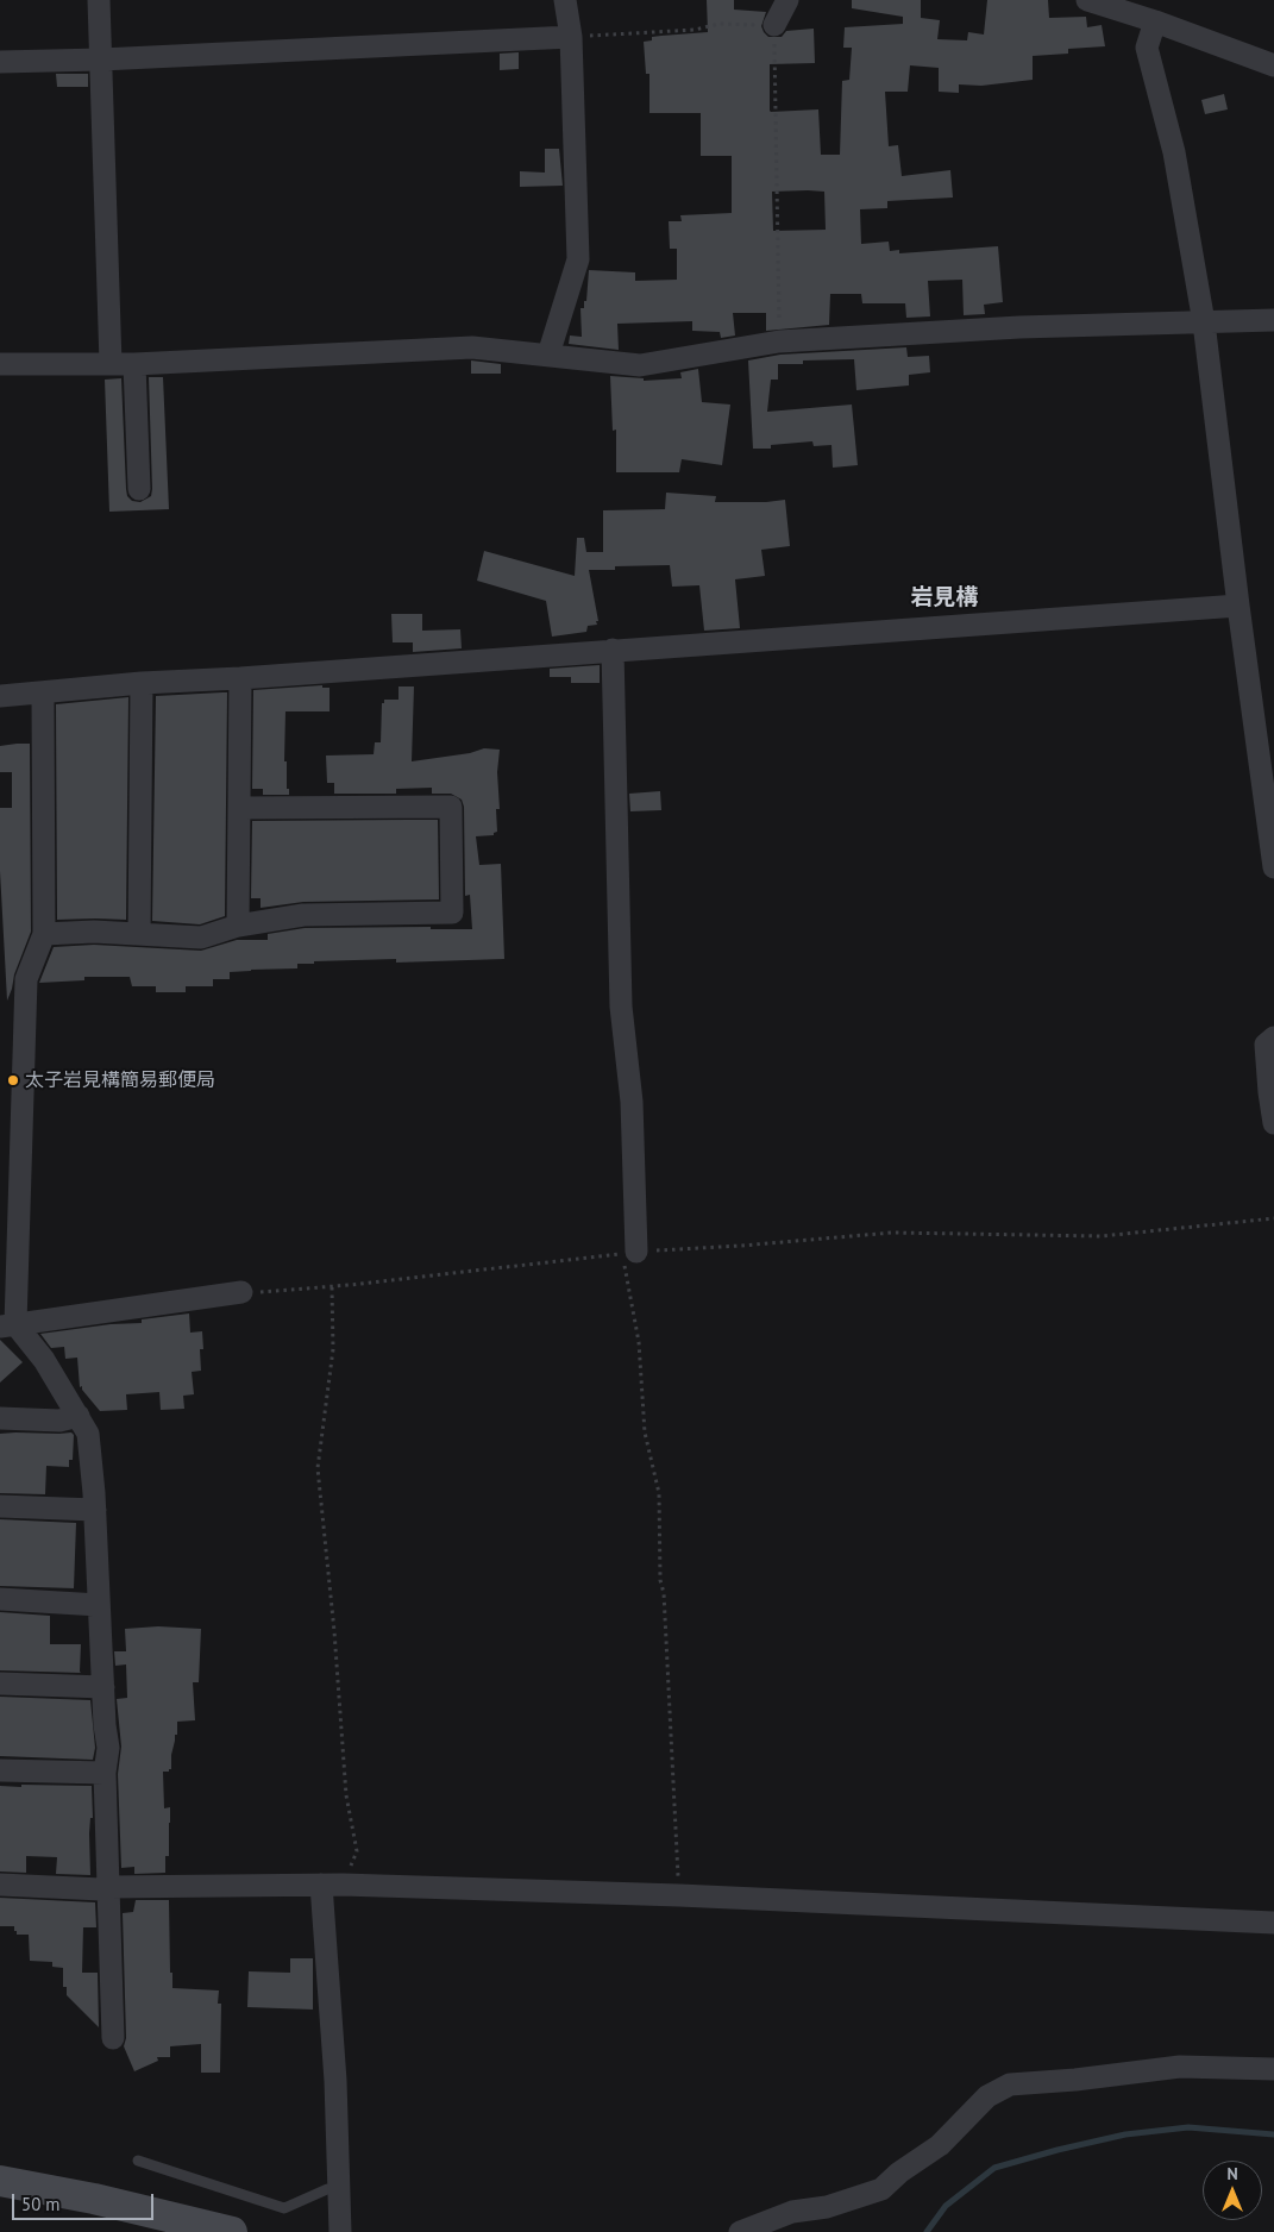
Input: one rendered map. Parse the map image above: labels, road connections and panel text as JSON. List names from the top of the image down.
{
  "districts": ["岩見構"],
  "places": ["太子岩見構簡易郵便局"],
  "scale_bar": "50 m",
  "north": "top"
}
